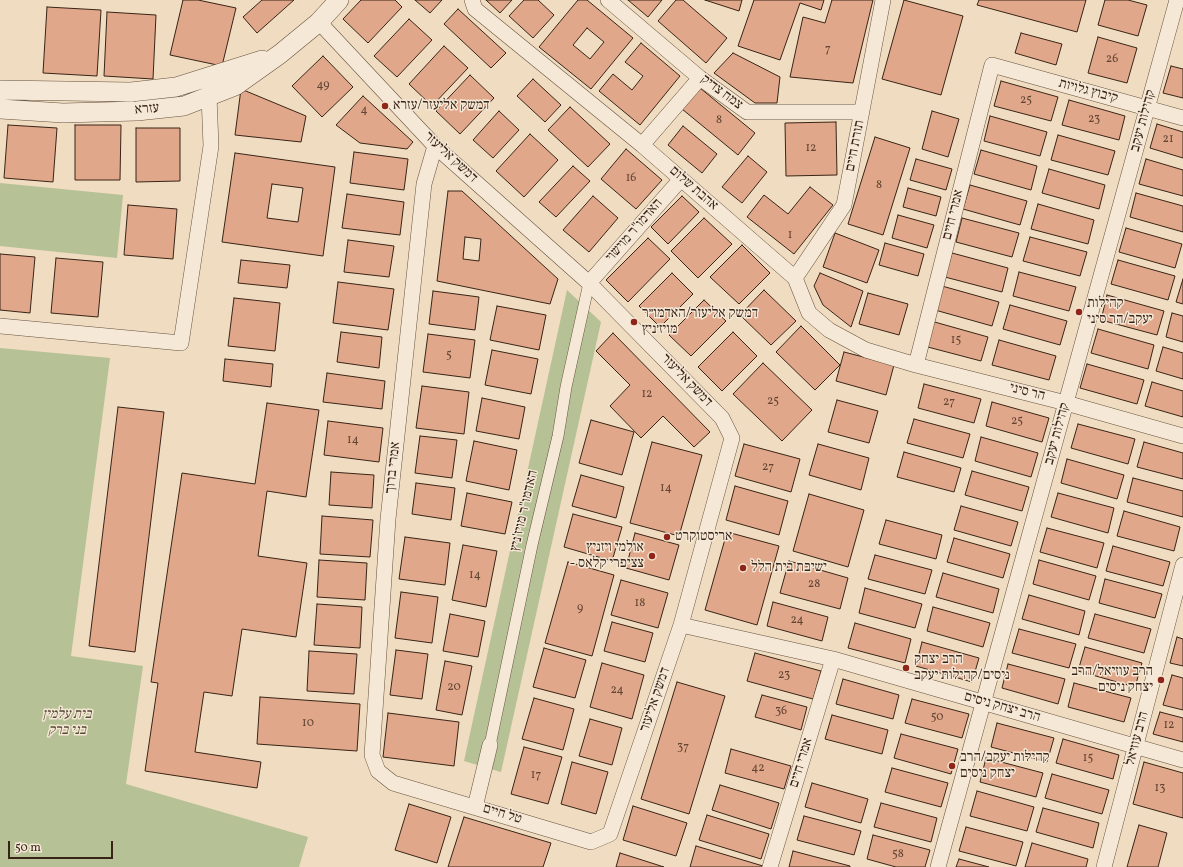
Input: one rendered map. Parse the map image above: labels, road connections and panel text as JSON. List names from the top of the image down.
{
  "streets": {
    "street": [
      "קיבוץ גלויות",
      "צמח צדיק",
      "עזרא",
      "קהילות יעקב",
      "תורת חיים",
      "דמשק אליעזר",
      "אהבת שלום",
      "אמרי חיים",
      "האדמו\"ר מוישוי",
      "הר סיני",
      "אמרי ברוך",
      "האדמו\"ר מויז'ניץ",
      "הרב יצחק ניסים",
      "הרב עוזיאל",
      "טל חיים"
    ]
  },
  "crossings": [
    ["קיבוץ גלויות", "קהילות יעקב"],
    ["קיבוץ גלויות", "אמרי חיים"],
    ["צמח צדיק", "תורת חיים"],
    ["עזרא", "דמשק אליעזר"],
    ["קהילות יעקב", "הר סיני"],
    ["קהילות יעקב", "הרב יצחק ניסים"],
    ["תורת חיים", "אהבת שלום"],
    ["דמשק אליעזר", "האדמו\"ר מוישוי"],
    ["דמשק אליעזר", "אמרי ברוך"],
    ["דמשק אליעזר", "האדמו\"ר מויז'ניץ"],
    ["דמשק אליעזר", "הרב יצחק ניסים"],
    ["דמשק אליעזר", "טל חיים"],
    ["אהבת שלום", "אמרי חיים"],
    ["אהבת שלום", "האדמו\"ר מוישוי"],
    ["אהבת שלום", "הר סיני"],
    ["אמרי חיים", "הר סיני"],
    ["אמרי חיים", "הרב יצחק ניסים"],
    ["האדמו\"ר מוישוי", "האדמו\"ר מויז'ניץ"],
    ["אמרי ברוך", "טל חיים"],
    ["הרב יצחק ניסים", "הרב עוזיאל"]
  ],
  "parks": ["בית עלמין בני ברק"],
  "places": [
    "דמשק אליעזר/עזרא",
    "קהילות יעקב/הר סיני",
    "דמשק אליעזר/האדמו״ר מויז׳ניץ",
    "אריסטוקרט",
    "אולמי ויזניץ - צציפרי קלאס",
    "ישיבת בית הלל",
    "הרב יצחק ניסים/קהילות יעקב",
    "הרב עוזיאל/הרב יצחק ניסים",
    "קהילות יעקב/הרב יצחק ניסים"
  ],
  "house_numbers": [
    "7",
    "26",
    "49",
    "25",
    "4",
    "23",
    "8",
    "21",
    "12",
    "16",
    "8",
    "1",
    "15",
    "5",
    "12",
    "25",
    "27",
    "25",
    "14",
    "27",
    "14",
    "14",
    "28",
    "18",
    "9",
    "24",
    "23",
    "20",
    "24",
    "36",
    "50",
    "10",
    "12",
    "37",
    "15",
    "42",
    "17",
    "13",
    "58"
  ],
  "scale_bar": "50 m"
}
